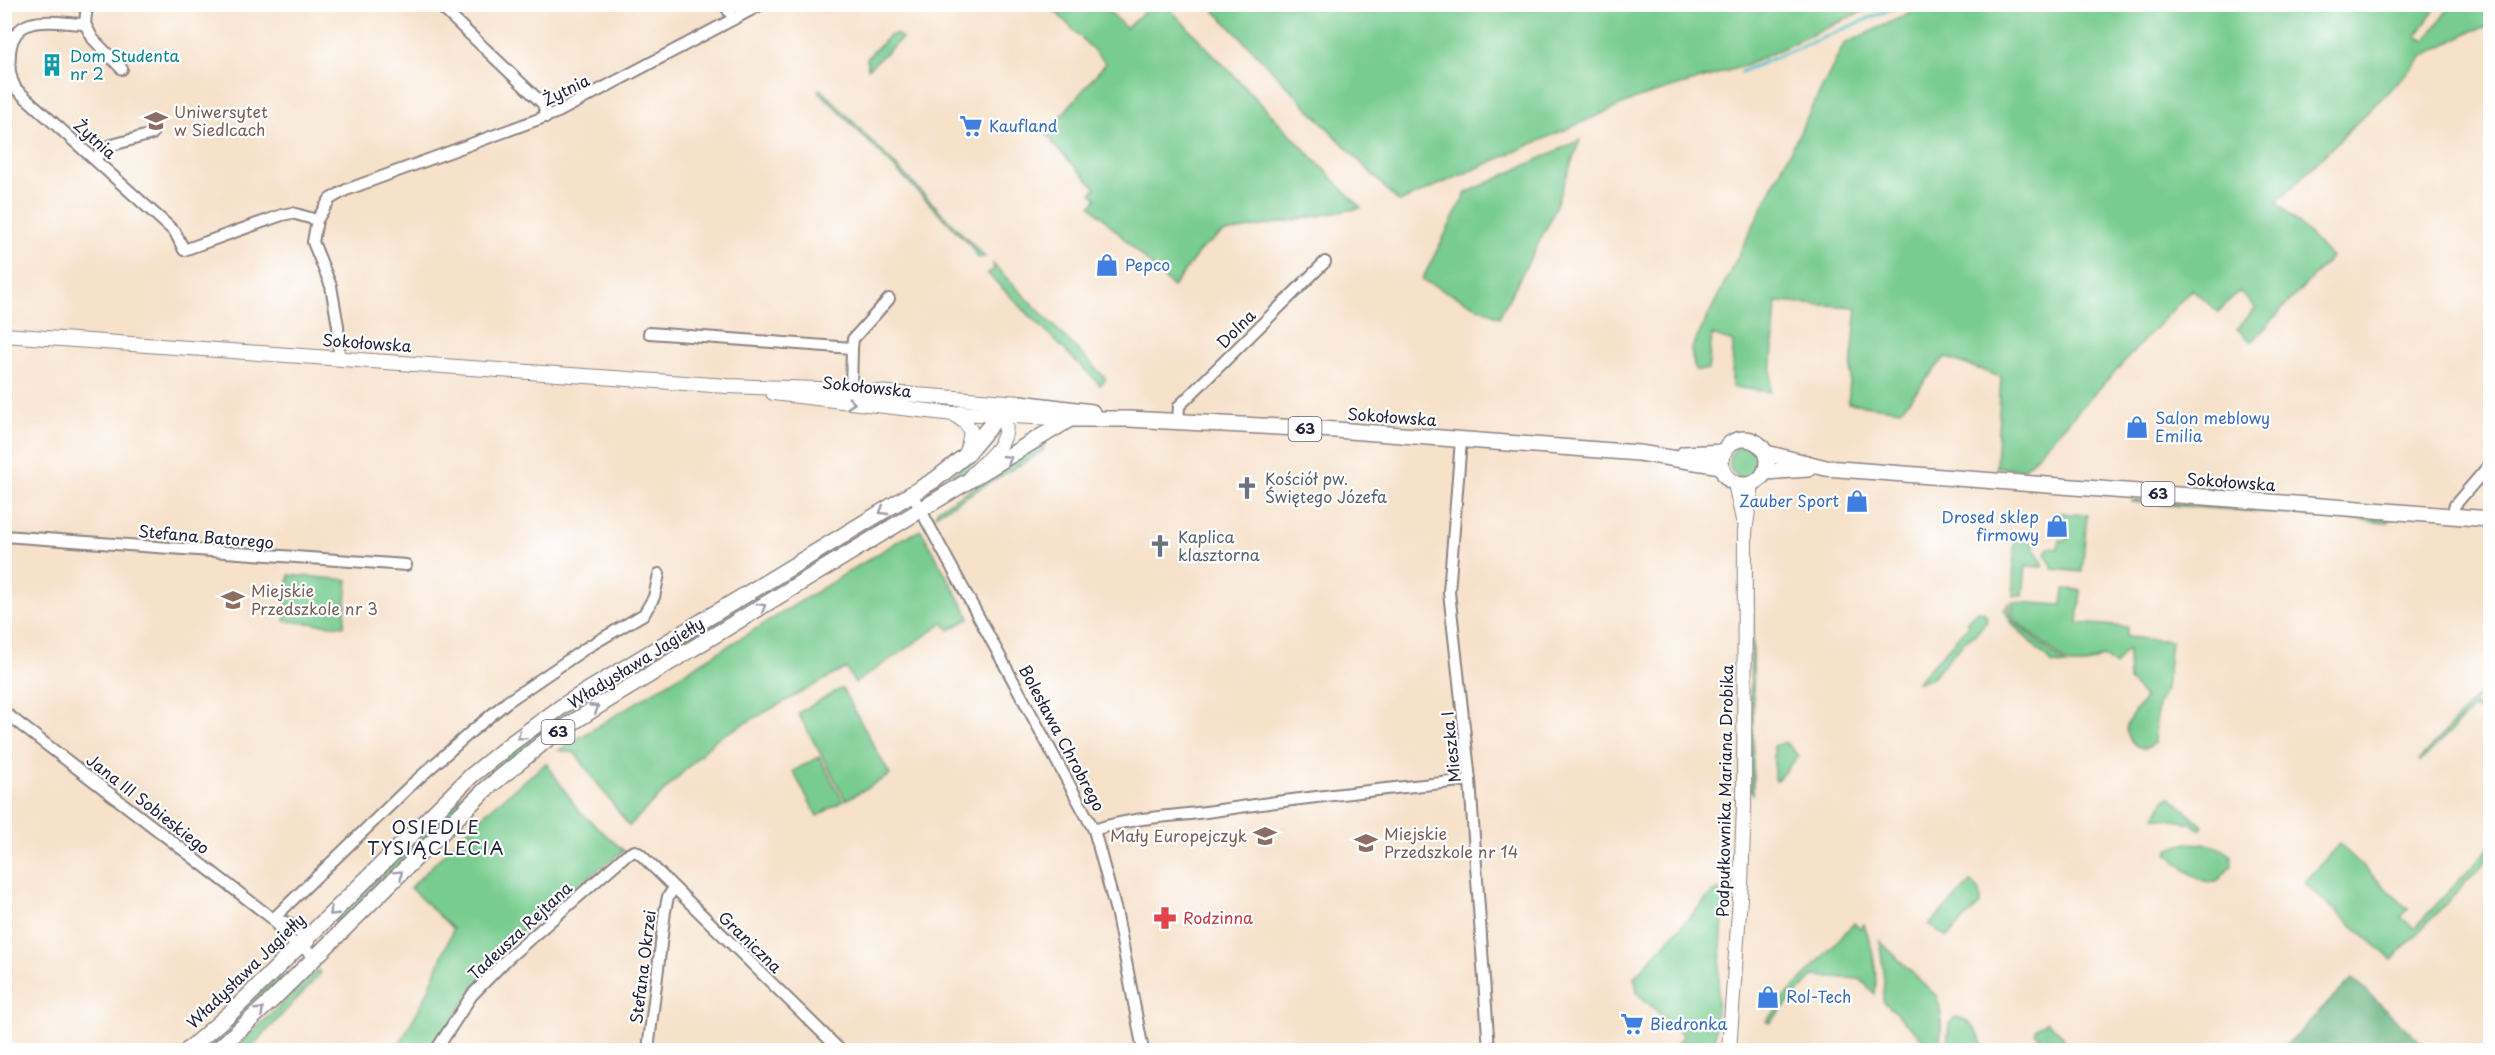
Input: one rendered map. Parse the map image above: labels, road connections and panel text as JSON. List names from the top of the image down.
{
  "streets": {
    "main road": ["Sokołowska", "63", "Władysława Jagiełły"],
    "street": [
      "Żytnia",
      "Dolna",
      "Stefana Batorego",
      "Bolesława Chrobrego",
      "Mieszka I",
      "Podpułkownika Mariana Drobika",
      "Jana III Sobieskiego",
      "Tadeusza Rejtana",
      "Graniczna",
      "Stefana Okrzei"
    ]
  },
  "crossings": [
    ["Dolna", "Sokołowska"],
    ["Sokołowska", "63"],
    ["Sokołowska", "Władysława Jagiełły"],
    ["Sokołowska", "Mieszka I"],
    ["Sokołowska", "Podpułkownika Mariana Drobika"],
    ["63", "Podpułkownika Mariana Drobika"],
    ["Władysława Jagiełły", "Bolesława Chrobrego"],
    ["Władysława Jagiełły", "Jana III Sobieskiego"],
    ["Tadeusza Rejtana", "Graniczna"],
    ["Graniczna", "Stefana Okrzei"]
  ],
  "districts": ["OSIEDLE TYSIĄCLECIA"],
  "places": {
    "building": ["Dom Studenta nr 2"],
    "school or university": [
      "Uniwersytet w Siedlcach",
      "Miejskie Przedszkole nr 3",
      "Mały Europejczyk",
      "Miejskie Przedszkole nr 14"
    ],
    "supermarket": ["Kaufland", "Biedronka"],
    "shop": [
      "Pepco",
      "Salon meblowy Emilia",
      "Zauber Sport",
      "Drosed sklep firmowy",
      "Rol-Tech"
    ],
    "church": ["Kościół pw. Świętego Józefa", "Kaplica klasztorna"],
    "pharmacy": ["Rodzinna"]
  }
}
